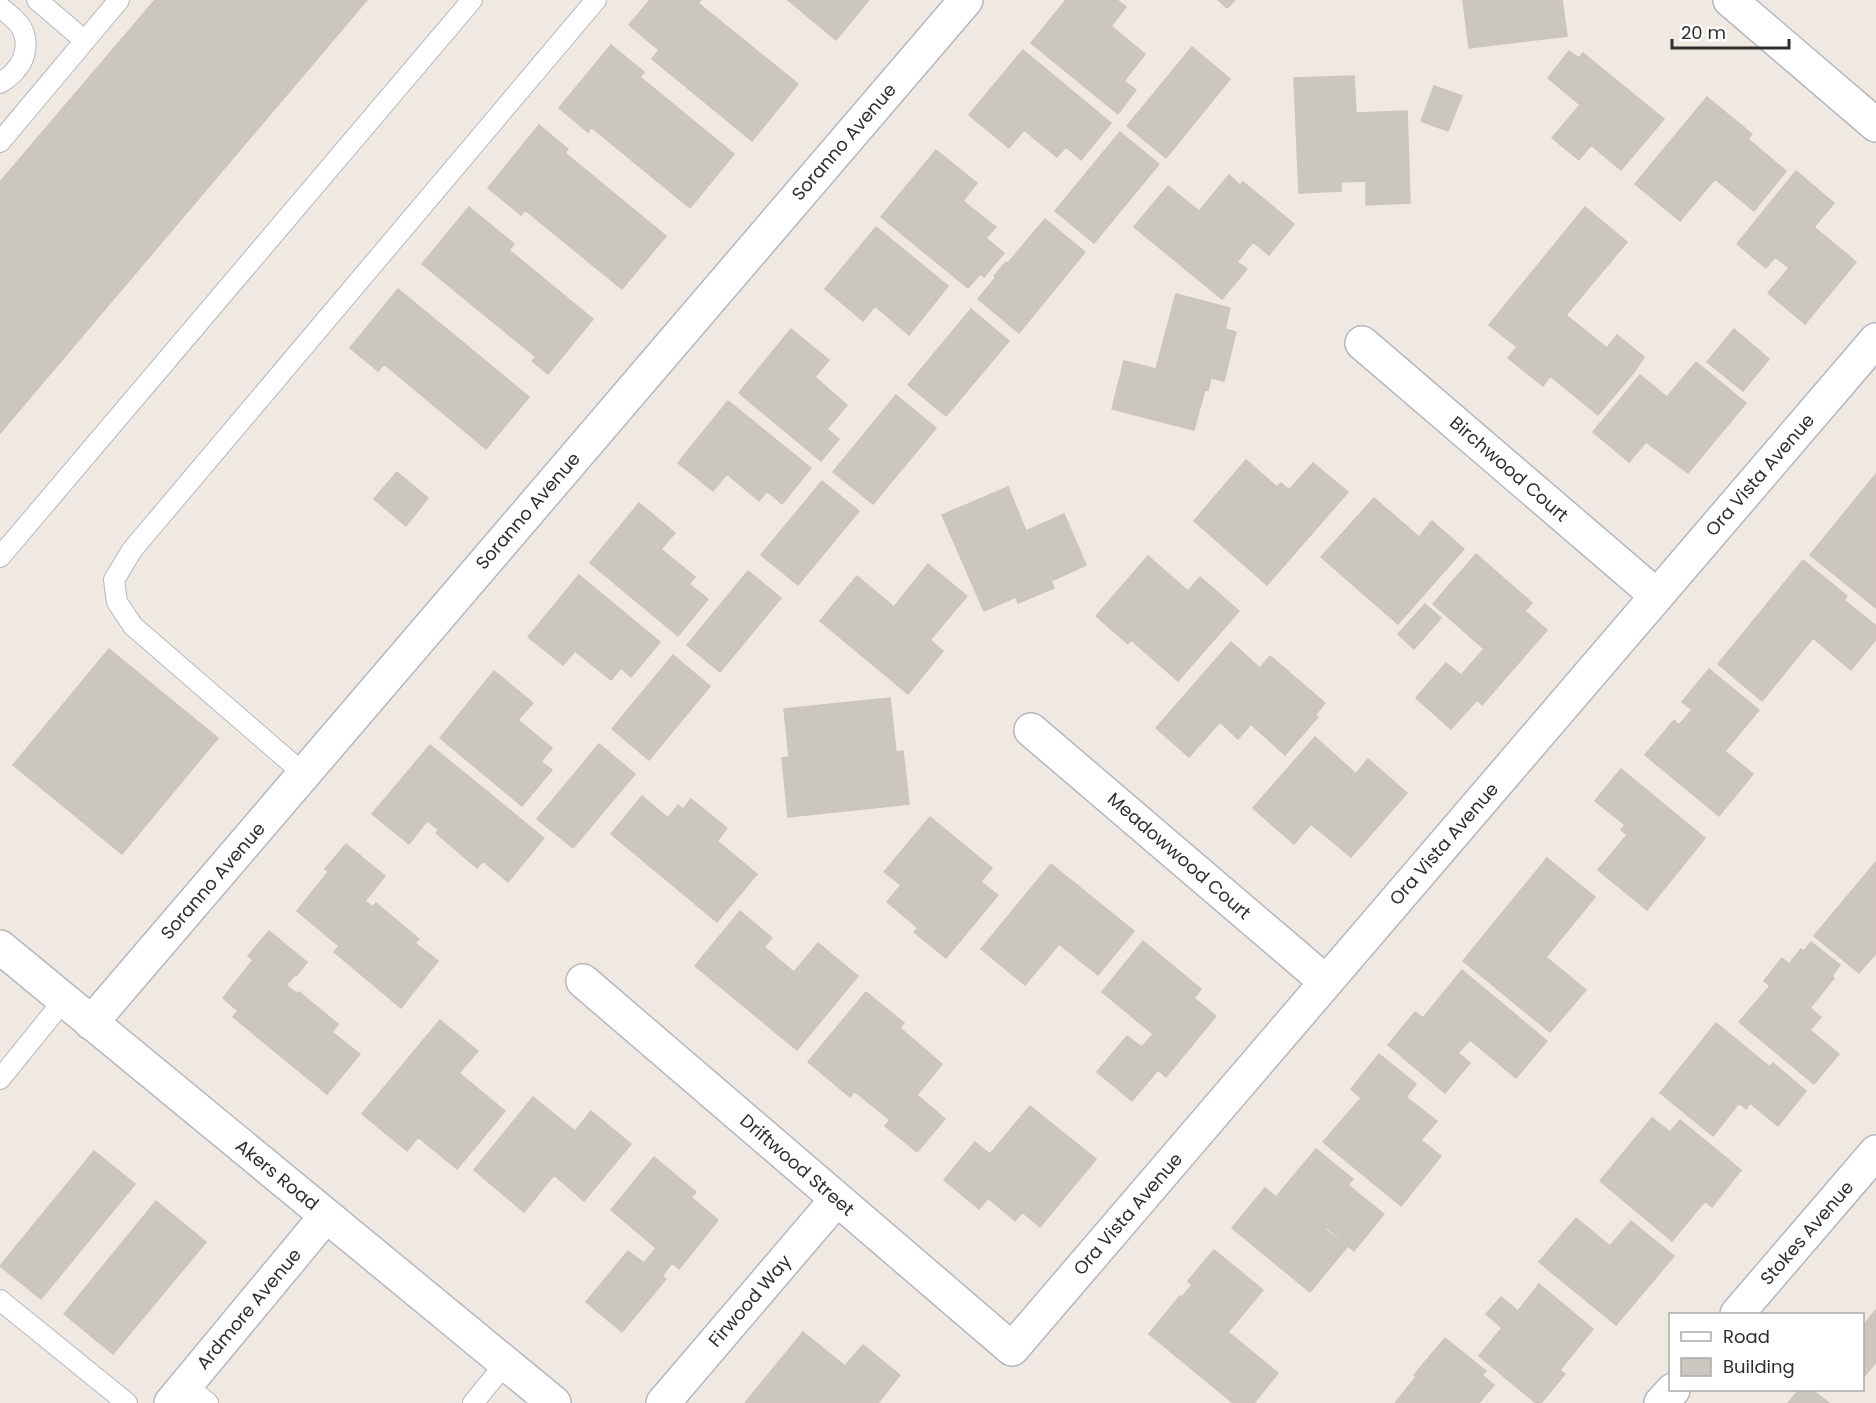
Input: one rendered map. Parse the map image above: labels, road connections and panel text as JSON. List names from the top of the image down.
{
  "streets": {
    "street": [
      "Soranno Avenue",
      "Birchwood Court",
      "Ora Vista Avenue",
      "Meadowwood Court",
      "Driftwood Street",
      "Akers Road",
      "Stokes Avenue",
      "Firwood Way",
      "Ardmore Avenue"
    ]
  },
  "crossings": [
    ["Soranno Avenue", "Akers Road"],
    ["Birchwood Court", "Ora Vista Avenue"],
    ["Ora Vista Avenue", "Meadowwood Court"],
    ["Ora Vista Avenue", "Driftwood Street"],
    ["Driftwood Street", "Firwood Way"],
    ["Akers Road", "Ardmore Avenue"]
  ],
  "legend": ["Road", "Building"],
  "scale_bar": "20 m"
}
